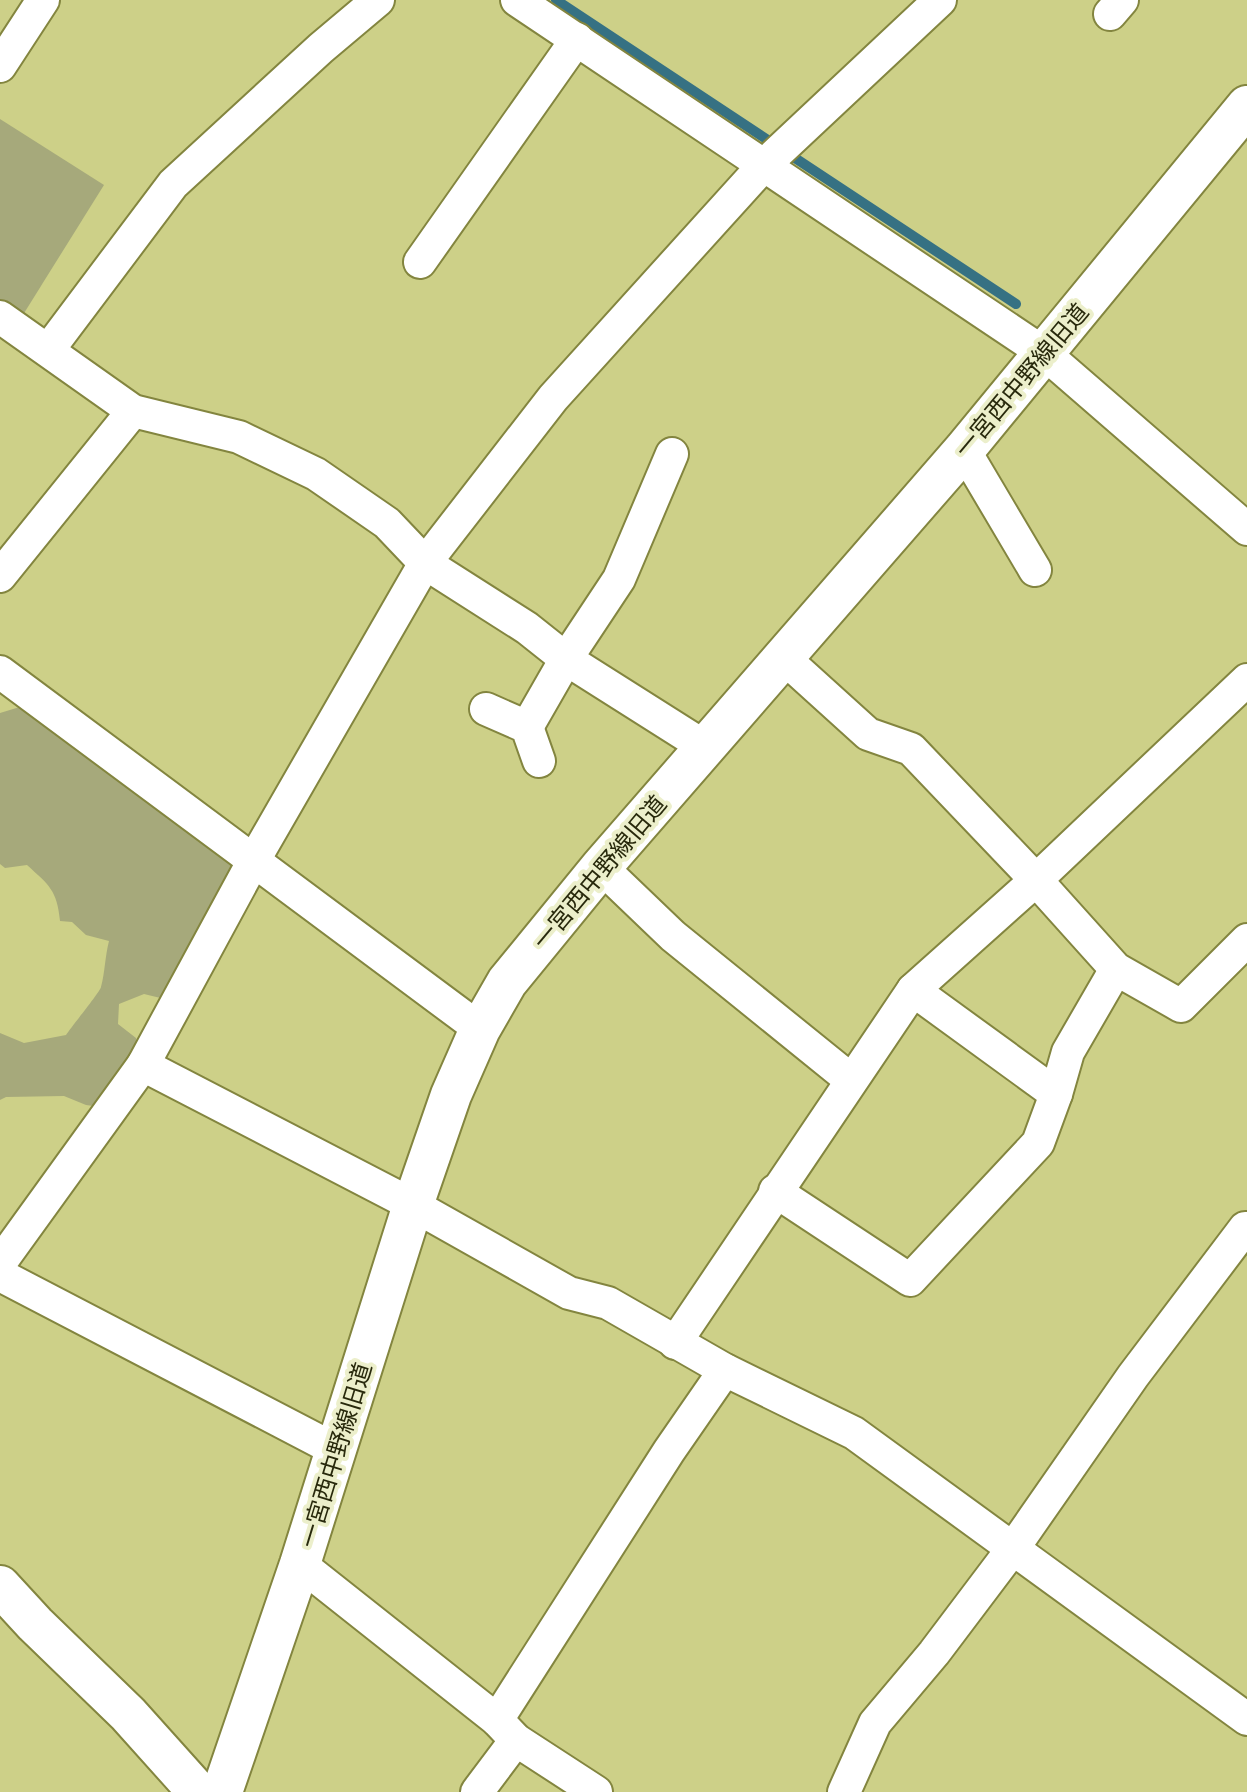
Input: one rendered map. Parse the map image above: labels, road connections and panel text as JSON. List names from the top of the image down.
{
  "streets": {
    "street": ["一宮西中野線旧道"]
  }
}
